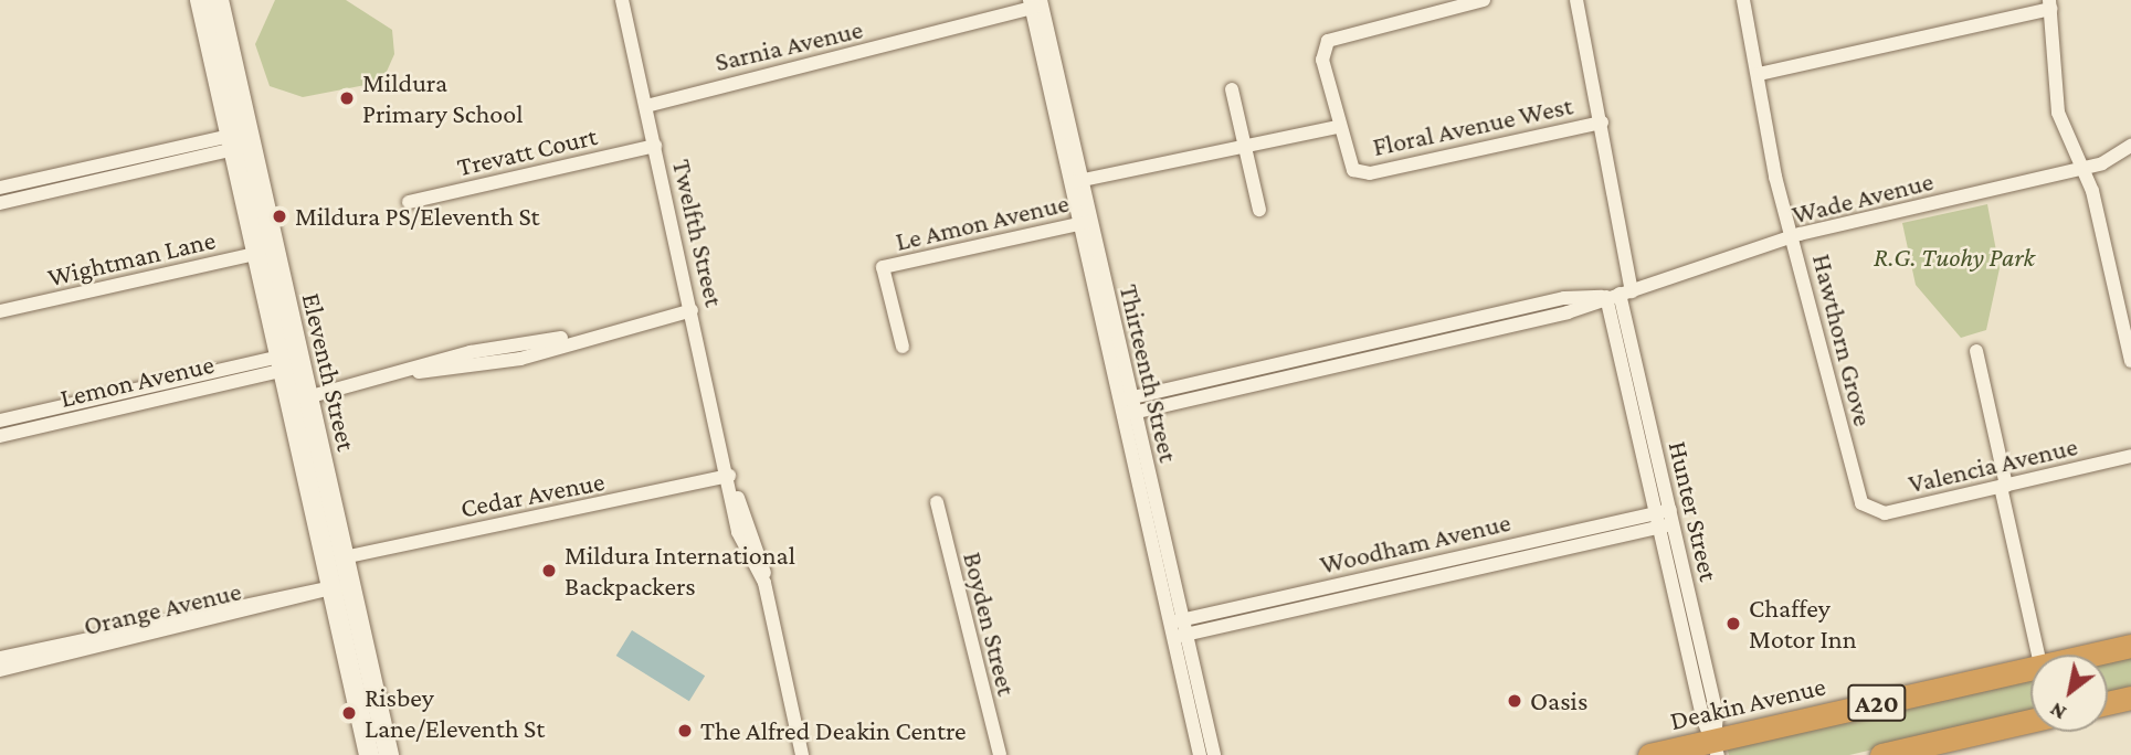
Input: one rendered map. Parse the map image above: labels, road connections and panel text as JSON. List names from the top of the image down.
{
  "streets": {
    "highway": ["Deakin Avenue", "A20"],
    "main road": ["Eleventh Street"],
    "street": [
      "Sarnia Avenue",
      "Floral Avenue West",
      "Trevatt Court",
      "Wade Avenue",
      "Le Amon Avenue",
      "Twelfth Street",
      "Wightman Lane",
      "Hawthorn Grove",
      "Thirteenth Street",
      "Lemon Avenue",
      "Valencia Avenue",
      "Cedar Avenue",
      "Hunter Street",
      "Woodham Avenue",
      "Orange Avenue",
      "Boyden Street"
    ]
  },
  "crossings": [
    ["Sarnia Avenue", "Twelfth Street"],
    ["Sarnia Avenue", "Thirteenth Street"],
    ["Floral Avenue West", "Hunter Street"],
    ["Trevatt Court", "Twelfth Street"],
    ["Wade Avenue", "Hawthorn Grove"],
    ["Wade Avenue", "Thirteenth Street"],
    ["Wade Avenue", "Hunter Street"],
    ["Le Amon Avenue", "Thirteenth Street"],
    ["Twelfth Street", "Cedar Avenue"],
    ["Wightman Lane", "Eleventh Street"],
    ["Hawthorn Grove", "Valencia Avenue"],
    ["Eleventh Street", "Lemon Avenue"],
    ["Eleventh Street", "Cedar Avenue"],
    ["Eleventh Street", "Orange Avenue"],
    ["Thirteenth Street", "Woodham Avenue"],
    ["Hunter Street", "Woodham Avenue"],
    ["Hunter Street", "Deakin Avenue"]
  ],
  "parks": ["R.G. Tuohy Park"],
  "places": [
    "Mildura Primary School",
    "Mildura PS/Eleventh St",
    "Mildura International Backpackers",
    "Chaffey Motor Inn",
    "Oasis",
    "Risbey Lane/Eleventh St",
    "The Alfred Deakin Centre"
  ],
  "north": "bottom left"
}
